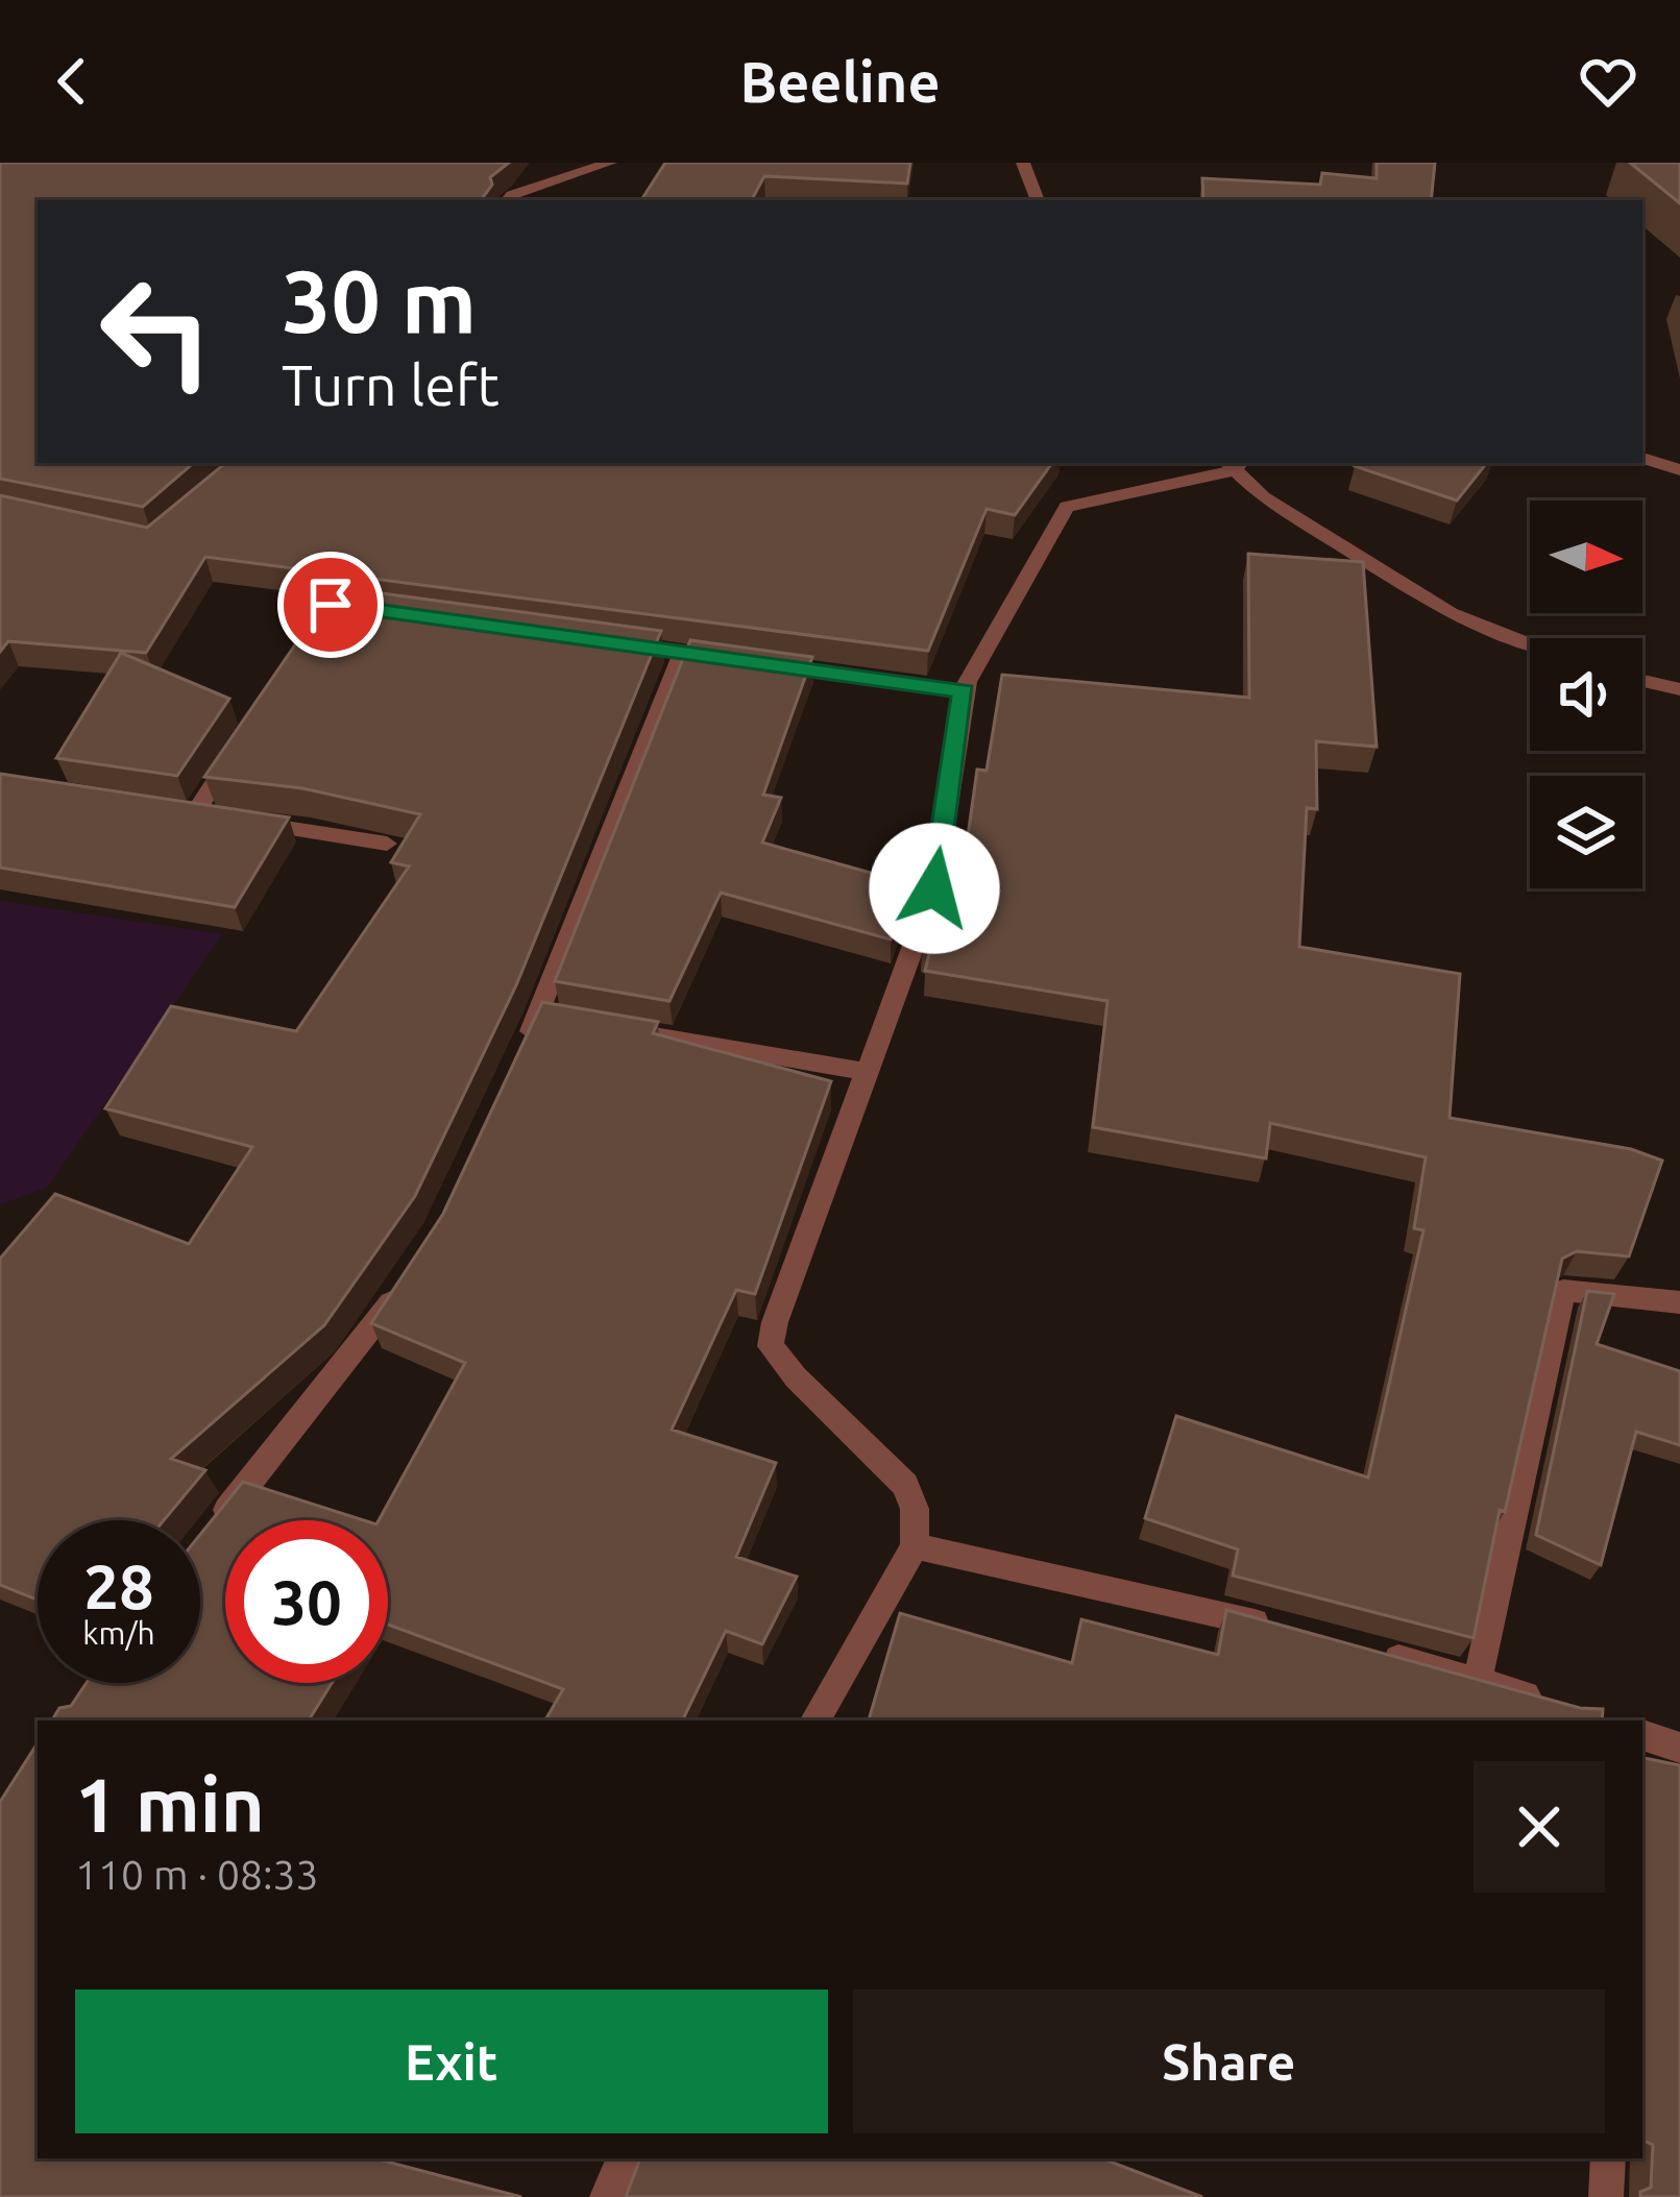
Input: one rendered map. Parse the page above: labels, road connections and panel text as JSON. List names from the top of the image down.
{
  "north": "right",
  "page": {
    "header": "Beeline",
    "turn": ["30 m", "Turn left"],
    "speed": "28 km/h",
    "limit": "30",
    "heading": ["1 min", "110 m · 08:33"],
    "buttons": ["Exit", "Share"]
  }
}
